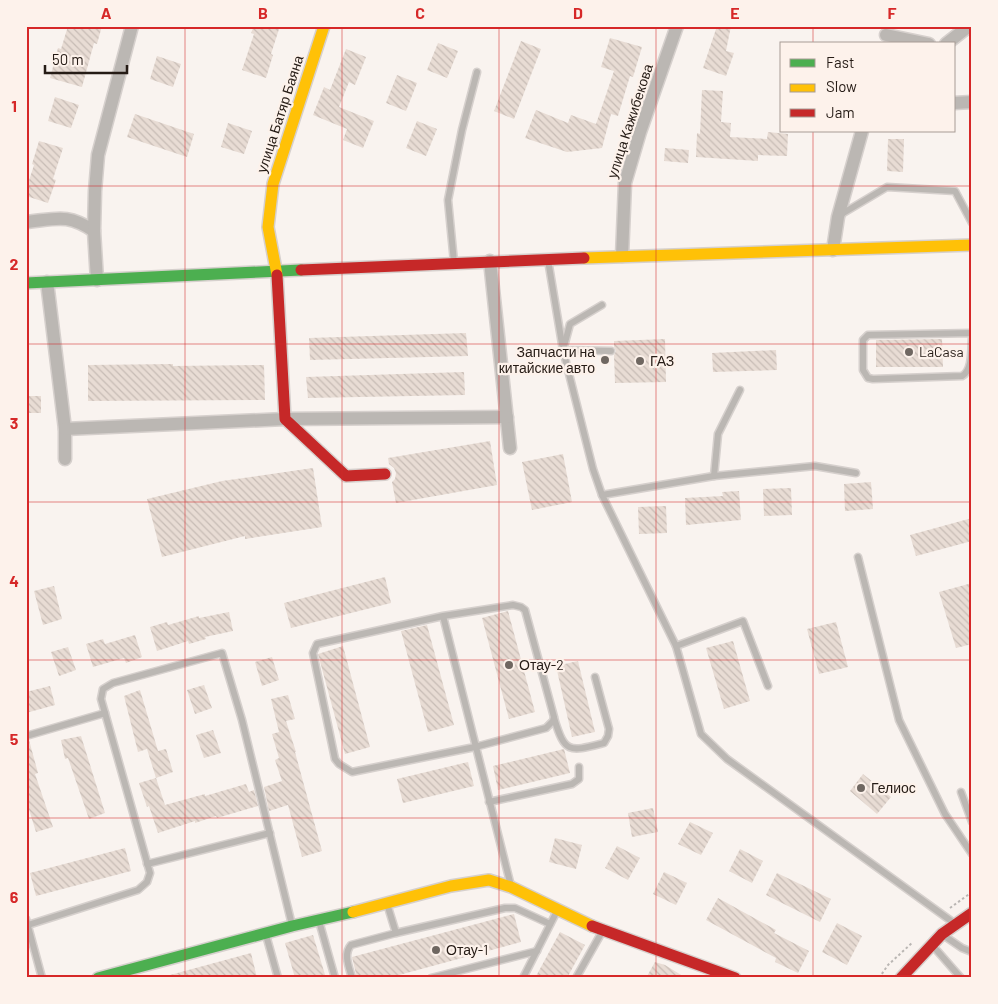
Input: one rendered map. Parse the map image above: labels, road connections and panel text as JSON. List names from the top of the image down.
{
  "streets": {
    "street": ["улица Батяр Баяна", "улица Кажибекова"]
  },
  "places": [
    "LaCasa",
    "Запчасти на китайские авто",
    "ГАЗ",
    "Отау-2",
    "Гелиос",
    "Отау-1"
  ],
  "legend": ["Fast", "Slow", "Jam"],
  "scale_bar": "50 m",
  "grid": {
    "columns": [
      "A",
      "B",
      "C",
      "D",
      "E",
      "F"
    ],
    "rows": [
      "1",
      "2",
      "3",
      "4",
      "5",
      "6"
    ]
  }
}
